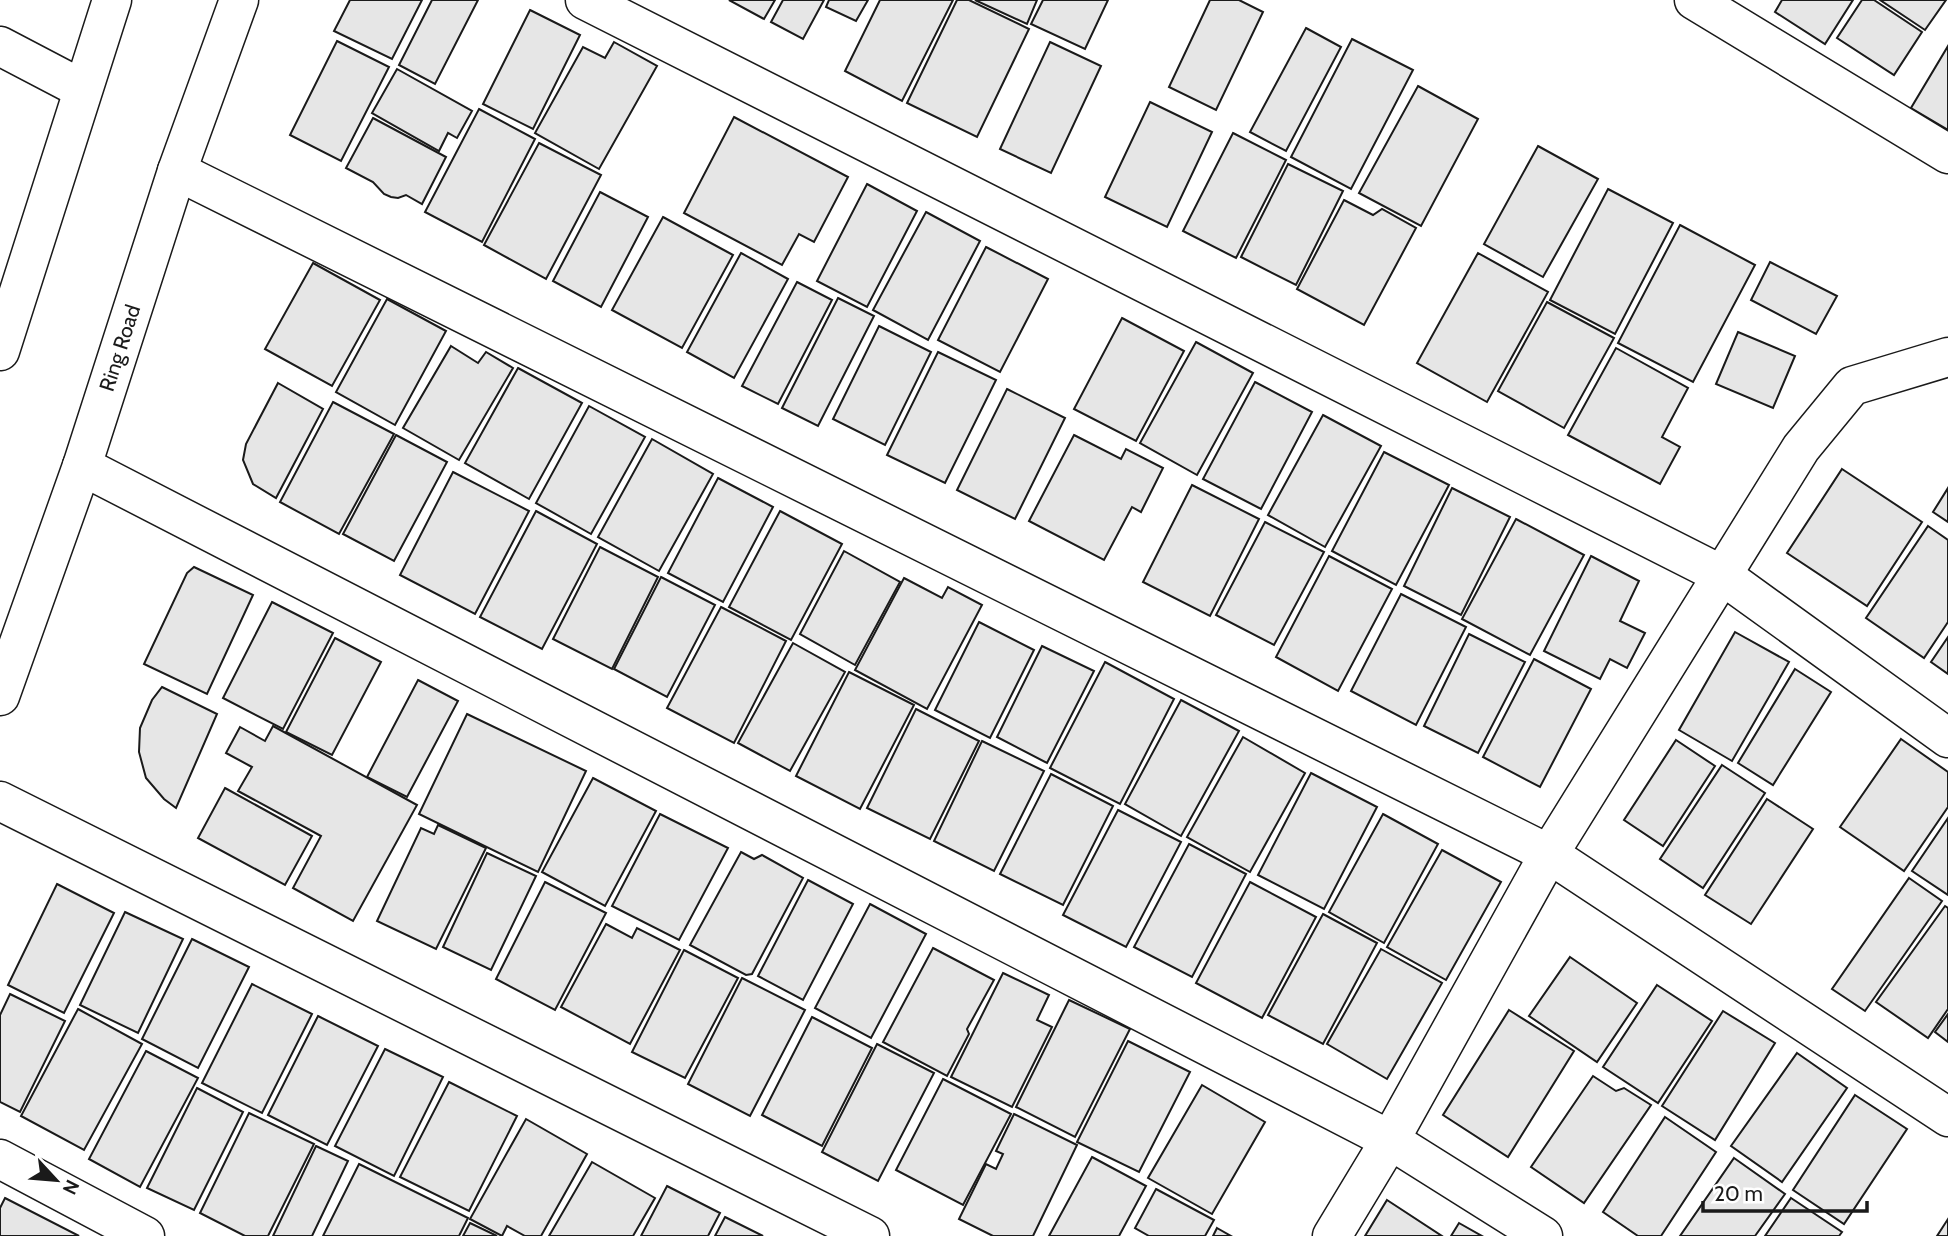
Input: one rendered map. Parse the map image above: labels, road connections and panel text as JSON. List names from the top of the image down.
{
  "streets": {
    "main road": ["Ring Road"]
  },
  "scale_bar": "20 m",
  "north": "bottom right"
}
